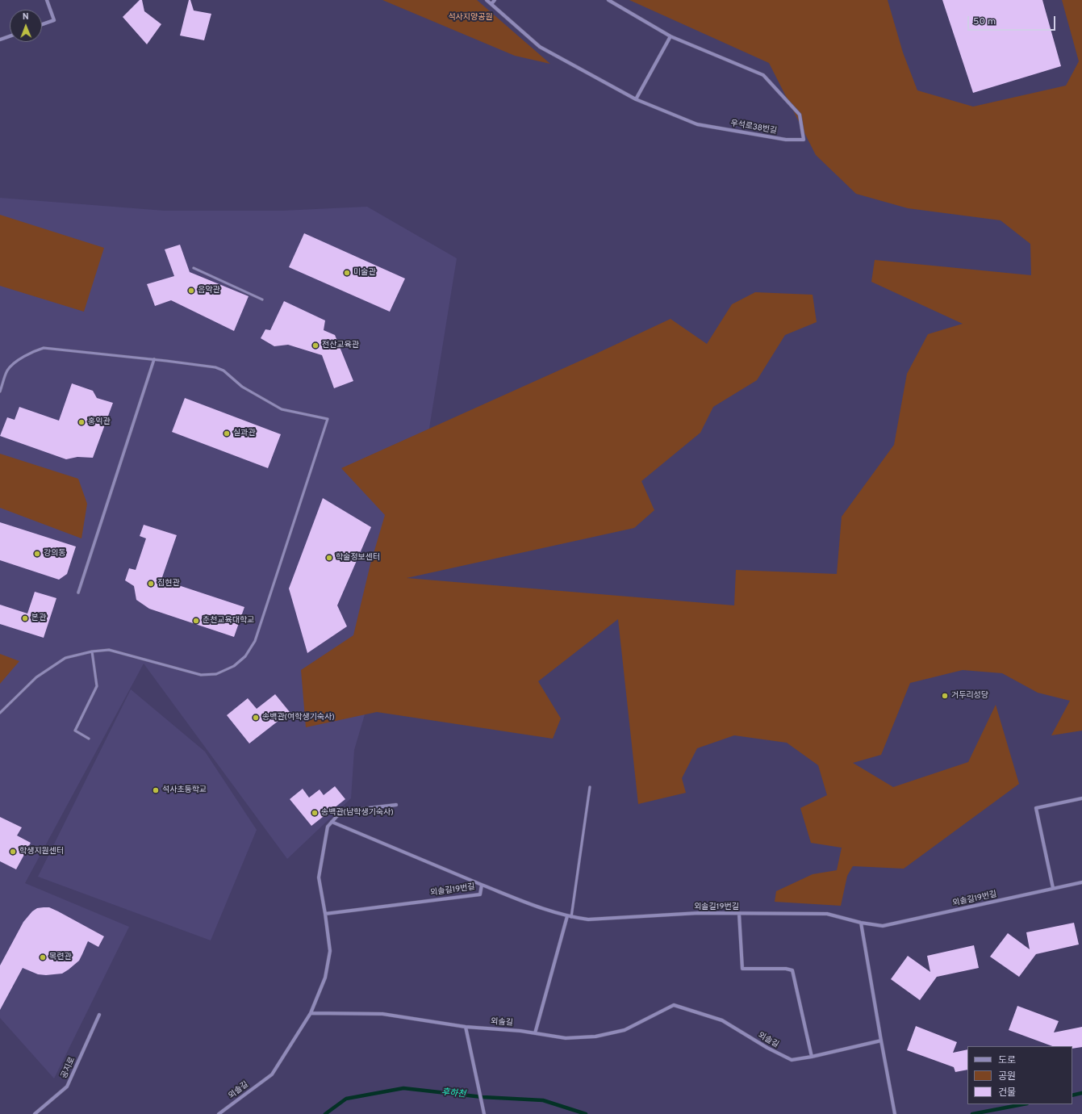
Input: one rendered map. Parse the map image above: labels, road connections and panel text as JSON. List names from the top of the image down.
{
  "streets": {
    "street": [
      "우석로38번길",
      "외솔길19번길",
      "외솔길",
      "공지로"
    ]
  },
  "water": ["후하천"],
  "parks": ["석사지양공원"],
  "places": [
    "미술관",
    "음악관",
    "전산교육관",
    "홍익관",
    "실과관",
    "강의동",
    "학술정보센터",
    "집현관",
    "본관",
    "춘천교육대학교",
    "거두리성당",
    "송백관(여학생기숙사)",
    "석사초등학교",
    "송백관(남학생기숙사)",
    "학생지원센터",
    "목련관"
  ],
  "legend": ["도로", "공원", "건물"],
  "scale_bar": "50 m",
  "north": "top"
}
